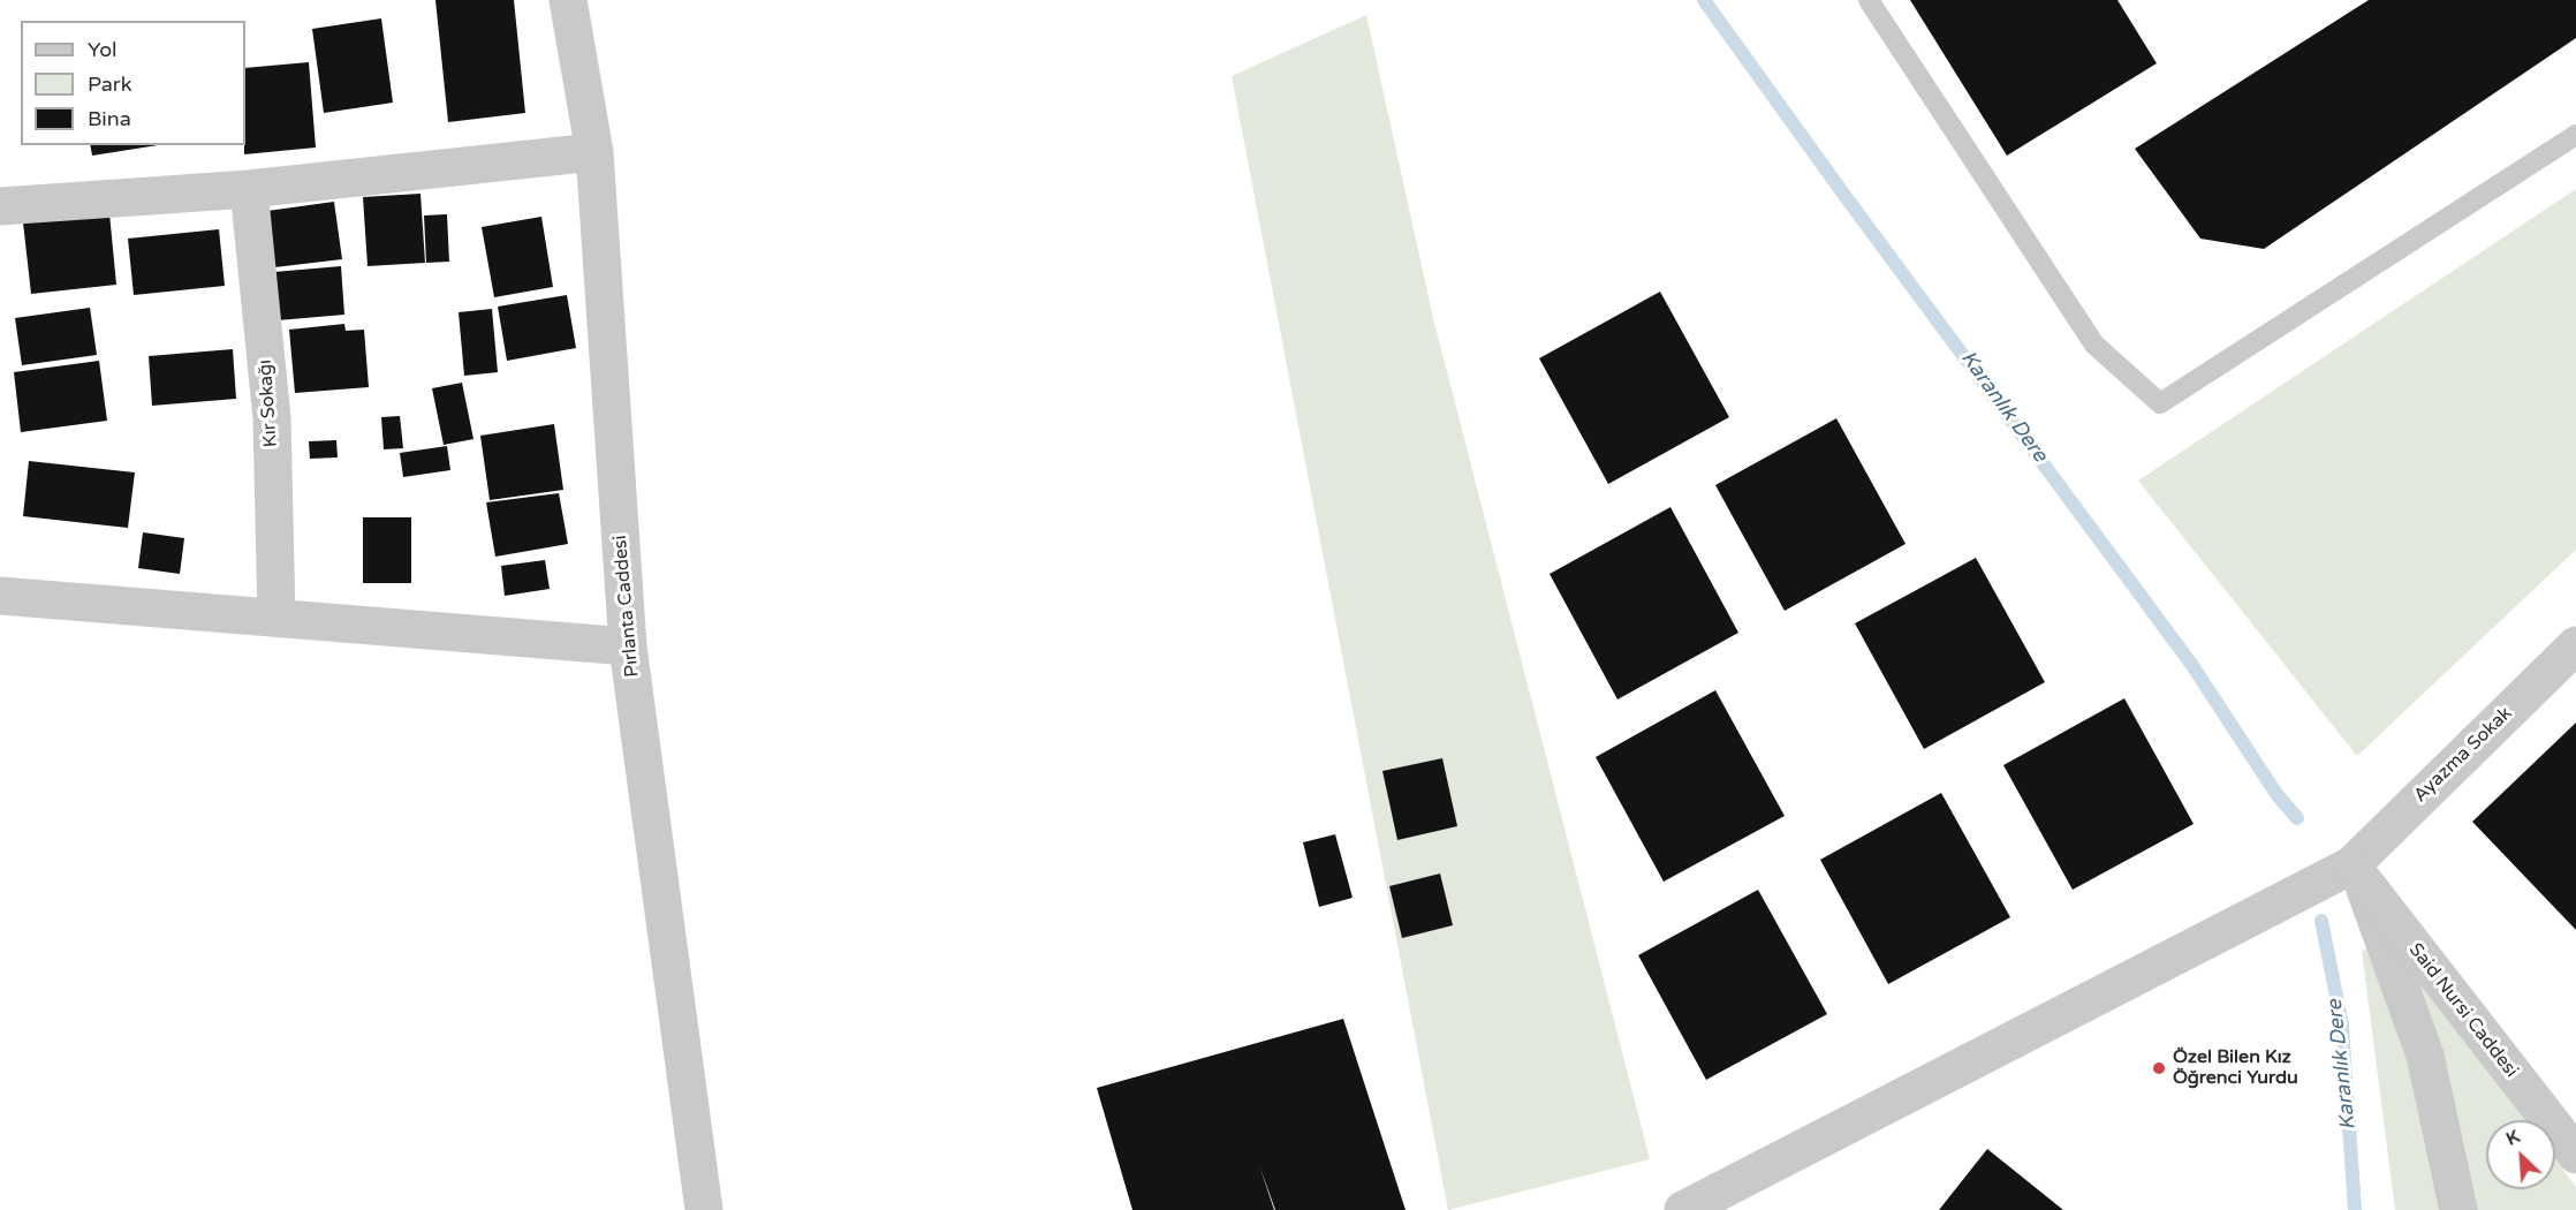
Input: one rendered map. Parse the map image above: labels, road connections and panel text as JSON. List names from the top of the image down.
{
  "streets": {
    "street": [
      "Kır Sokağı",
      "Pırlanta Caddesi",
      "Ayazma Sokak",
      "Said Nursi Caddesi"
    ]
  },
  "crossings": [
    ["Ayazma Sokak", "Said Nursi Caddesi"]
  ],
  "water": ["Karanlık Dere"],
  "places": ["Özel Bilen Kız Öğrenci Yurdu"],
  "legend": ["Yol", "Park", "Bina"],
  "north": "top left"
}
